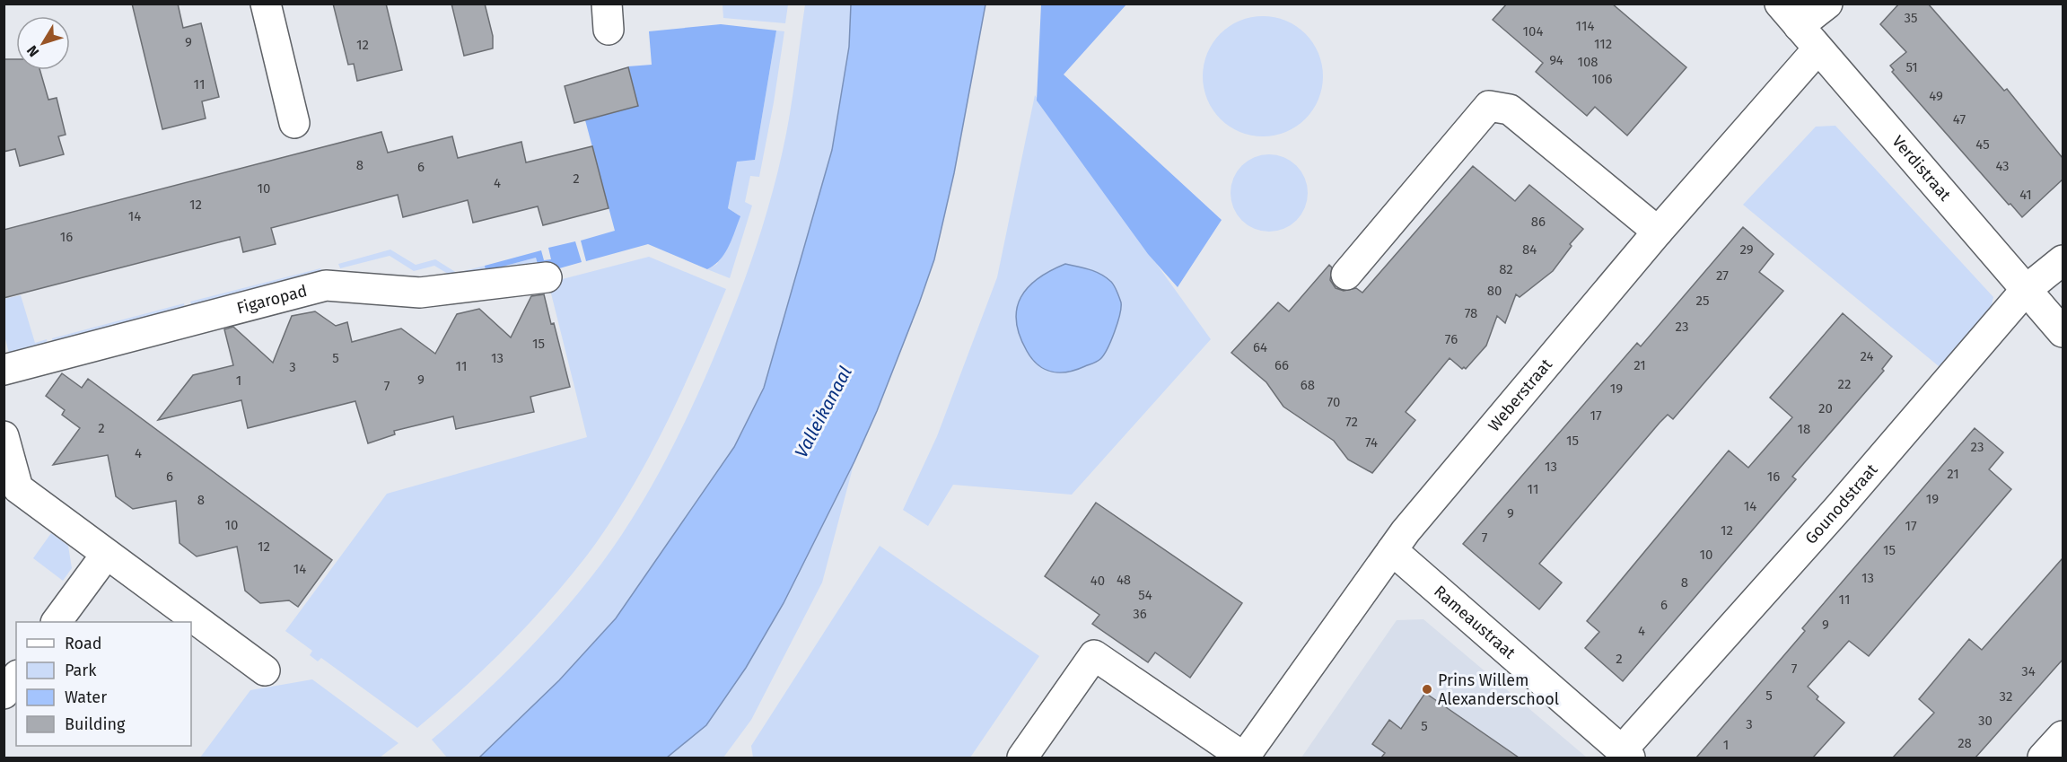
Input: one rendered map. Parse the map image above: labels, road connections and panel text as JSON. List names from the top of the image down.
{
  "streets": {
    "street": [
      "Verdistraat",
      "Figaropad",
      "Weberstraat",
      "Gounodstraat",
      "Rameaustraat"
    ]
  },
  "crossings": [
    ["Verdistraat", "Weberstraat"],
    ["Verdistraat", "Gounodstraat"],
    ["Weberstraat", "Rameaustraat"],
    ["Gounodstraat", "Rameaustraat"]
  ],
  "water": ["Valleikanaal"],
  "places": ["Prins Willem Alexanderschool"],
  "house_numbers": [
    "35",
    "114",
    "104",
    "9",
    "112",
    "12",
    "94",
    "108",
    "51",
    "106",
    "11",
    "49",
    "47",
    "45",
    "8",
    "43",
    "6",
    "2",
    "4",
    "10",
    "41",
    "12",
    "14",
    "86",
    "16",
    "84",
    "29",
    "82",
    "27",
    "80",
    "25",
    "78",
    "23",
    "76",
    "15",
    "64",
    "24",
    "5",
    "13",
    "66",
    "21",
    "11",
    "3",
    "9",
    "1",
    "22",
    "68",
    "7",
    "19",
    "70",
    "20",
    "17",
    "72",
    "2",
    "18",
    "15",
    "74",
    "23",
    "4",
    "13",
    "21",
    "6",
    "16",
    "11",
    "19",
    "8",
    "14",
    "9",
    "10",
    "17",
    "12",
    "7",
    "12",
    "15",
    "10",
    "14",
    "13",
    "48",
    "40",
    "8",
    "54",
    "11",
    "6",
    "36",
    "9",
    "4",
    "2",
    "7",
    "34",
    "5",
    "32",
    "30",
    "3",
    "5",
    "28",
    "1"
  ],
  "legend": [
    "Road",
    "Park",
    "Water",
    "Building"
  ],
  "north": "bottom left"
}
